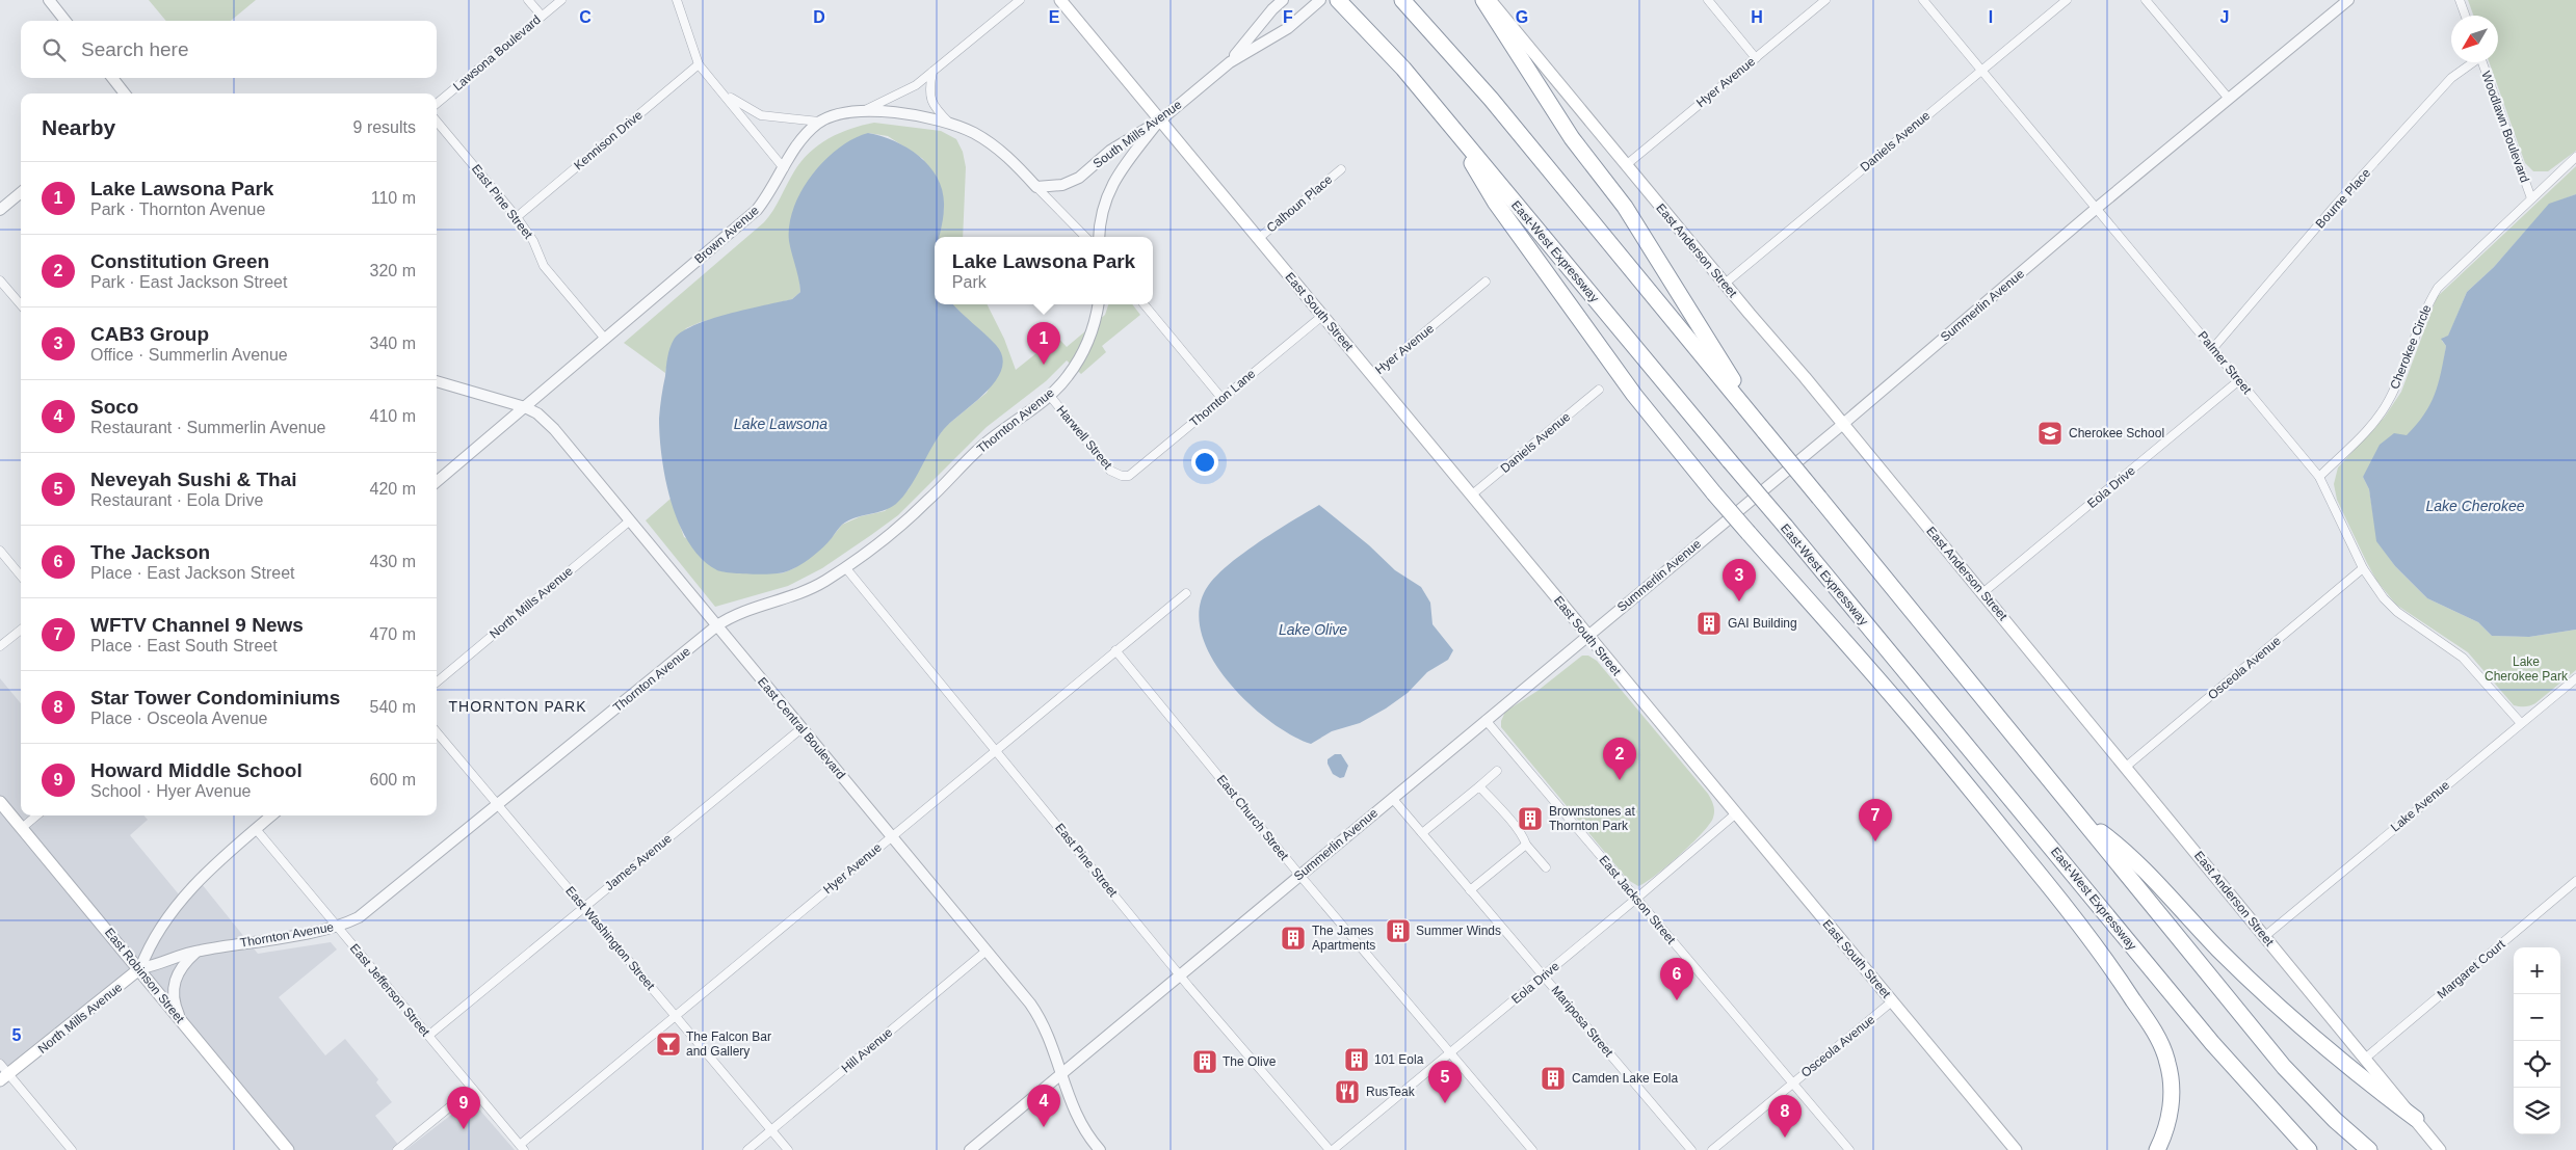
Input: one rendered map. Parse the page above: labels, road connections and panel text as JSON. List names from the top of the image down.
{
  "streets": {
    "highway": ["East-West Expressway"],
    "main road": [
      "East Anderson Street",
      "East South Street",
      "North Mills Avenue",
      "East Robinson Street"
    ],
    "street": [
      "Lawsona Boulevard",
      "Hyer Avenue",
      "Woodlawn Boulevard",
      "South Mills Avenue",
      "Kennison Drive",
      "Daniels Avenue",
      "Bourne Place",
      "East Pine Street",
      "Calhoun Place",
      "Brown Avenue",
      "Summerlin Avenue",
      "Cherokee Circle",
      "Palmer Street",
      "Thornton Lane",
      "Thornton Avenue",
      "Harwell Street",
      "Eola Drive",
      "Osceola Avenue",
      "East Central Boulevard",
      "Lake Avenue",
      "East Church Street",
      "James Avenue",
      "East Jackson Street",
      "East Washington Street",
      "Margaret Court",
      "East Jefferson Street",
      "Mariposa Street",
      "Hill Avenue"
    ]
  },
  "crossings": [
    ["Hyer Avenue", "East Pine Street"],
    ["Hyer Avenue", "East Anderson Street"],
    ["Hyer Avenue", "East South Street"],
    ["Hyer Avenue", "East Central Boulevard"],
    ["Hyer Avenue", "East Church Street"],
    ["Hyer Avenue", "East Washington Street"],
    ["Hyer Avenue", "East Jefferson Street"],
    ["Woodlawn Boulevard", "Cherokee Circle"],
    ["South Mills Avenue", "East South Street"],
    ["Kennison Drive", "East Pine Street"],
    ["Daniels Avenue", "East Anderson Street"],
    ["Daniels Avenue", "East South Street"],
    ["Daniels Avenue", "Palmer Street"],
    ["Bourne Place", "Palmer Street"],
    ["East Pine Street", "Brown Avenue"],
    ["East Pine Street", "Summerlin Avenue"],
    ["East Pine Street", "Thornton Avenue"],
    ["East Pine Street", "Eola Drive"],
    ["Calhoun Place", "East South Street"],
    ["Brown Avenue", "East Central Boulevard"],
    ["East Anderson Street", "Summerlin Avenue"],
    ["East Anderson Street", "Eola Drive"],
    ["East Anderson Street", "Osceola Avenue"],
    ["East Anderson Street", "Lake Avenue"],
    ["East Anderson Street", "Margaret Court"],
    ["Summerlin Avenue", "East South Street"],
    ["Summerlin Avenue", "Palmer Street"],
    ["Summerlin Avenue", "East Central Boulevard"],
    ["Summerlin Avenue", "East Church Street"],
    ["Summerlin Avenue", "East Jackson Street"],
    ["Summerlin Avenue", "Mariposa Street"],
    ["East South Street", "Thornton Lane"],
    ["East South Street", "Eola Drive"],
    ["East South Street", "Osceola Avenue"],
    ["Cherokee Circle", "Palmer Street"],
    ["Palmer Street", "Eola Drive"],
    ["Palmer Street", "Osceola Avenue"],
    ["Palmer Street", "Lake Avenue"],
    ["Thornton Lane", "Harwell Street"],
    ["Thornton Avenue", "Harwell Street"],
    ["Thornton Avenue", "North Mills Avenue"],
    ["Thornton Avenue", "East Central Boulevard"],
    ["Thornton Avenue", "East Washington Street"],
    ["Thornton Avenue", "East Robinson Street"],
    ["Thornton Avenue", "East Jefferson Street"],
    ["Eola Drive", "East Church Street"],
    ["Eola Drive", "East Jackson Street"],
    ["Eola Drive", "Mariposa Street"],
    ["North Mills Avenue", "East Central Boulevard"],
    ["North Mills Avenue", "East Robinson Street"],
    ["North Mills Avenue", "East Jefferson Street"],
    ["Osceola Avenue", "East Jackson Street"],
    ["East Central Boulevard", "James Avenue"],
    ["East Central Boulevard", "Hill Avenue"],
    ["James Avenue", "East Washington Street"],
    ["James Avenue", "East Jefferson Street"],
    ["East Washington Street", "Hill Avenue"]
  ],
  "districts": ["THORNTON PARK"],
  "water": ["Lake Lawsona", "Lake Cherokee", "Lake Olive"],
  "parks": ["Lake Cherokee Park"],
  "places": {
    "school or university": ["Cherokee School"],
    "building": [
      "GAI Building",
      "Brownstones at Thornton Park",
      "Summer Winds",
      "The James Apartments",
      "101 Eola",
      "The Olive",
      "Camden Lake Eola"
    ],
    "bar": ["The Falcon Bar and Gallery"],
    "restaurant": ["RusTeak"]
  },
  "north": "bottom left",
  "page": {
    "search": "Search here",
    "heading": ["Nearby", "9 results"],
    "list": [
      {
        "mark": "1",
        "name": "Lake Lawsona Park",
        "note": "Park · Thornton Avenue",
        "value": "110 m"
      },
      {
        "mark": "2",
        "name": "Constitution Green",
        "note": "Park · East Jackson Street",
        "value": "320 m"
      },
      {
        "mark": "3",
        "name": "CAB3 Group",
        "note": "Office · Summerlin Avenue",
        "value": "340 m"
      },
      {
        "mark": "4",
        "name": "Soco",
        "note": "Restaurant · Summerlin Avenue",
        "value": "410 m"
      },
      {
        "mark": "5",
        "name": "Neveyah Sushi & Thai",
        "note": "Restaurant · Eola Drive",
        "value": "420 m"
      },
      {
        "mark": "6",
        "name": "The Jackson",
        "note": "Place · East Jackson Street",
        "value": "430 m"
      },
      {
        "mark": "7",
        "name": "WFTV Channel 9 News",
        "note": "Place · East South Street",
        "value": "470 m"
      },
      {
        "mark": "8",
        "name": "Star Tower Condominiums",
        "note": "Place · Osceola Avenue",
        "value": "540 m"
      },
      {
        "mark": "9",
        "name": "Howard Middle School",
        "note": "School · Hyer Avenue",
        "value": "600 m"
      }
    ],
    "popup": ["Lake Lawsona Park", "Park"],
    "pins": [
      "1",
      "3",
      "2",
      "7",
      "6",
      "5",
      "4",
      "9",
      "8"
    ],
    "map_buttons": ["+", "−"]
  },
  "grid": {
    "columns": [
      "C",
      "D",
      "E",
      "F",
      "G",
      "H",
      "I",
      "J"
    ],
    "rows": ["5"]
  }
}
